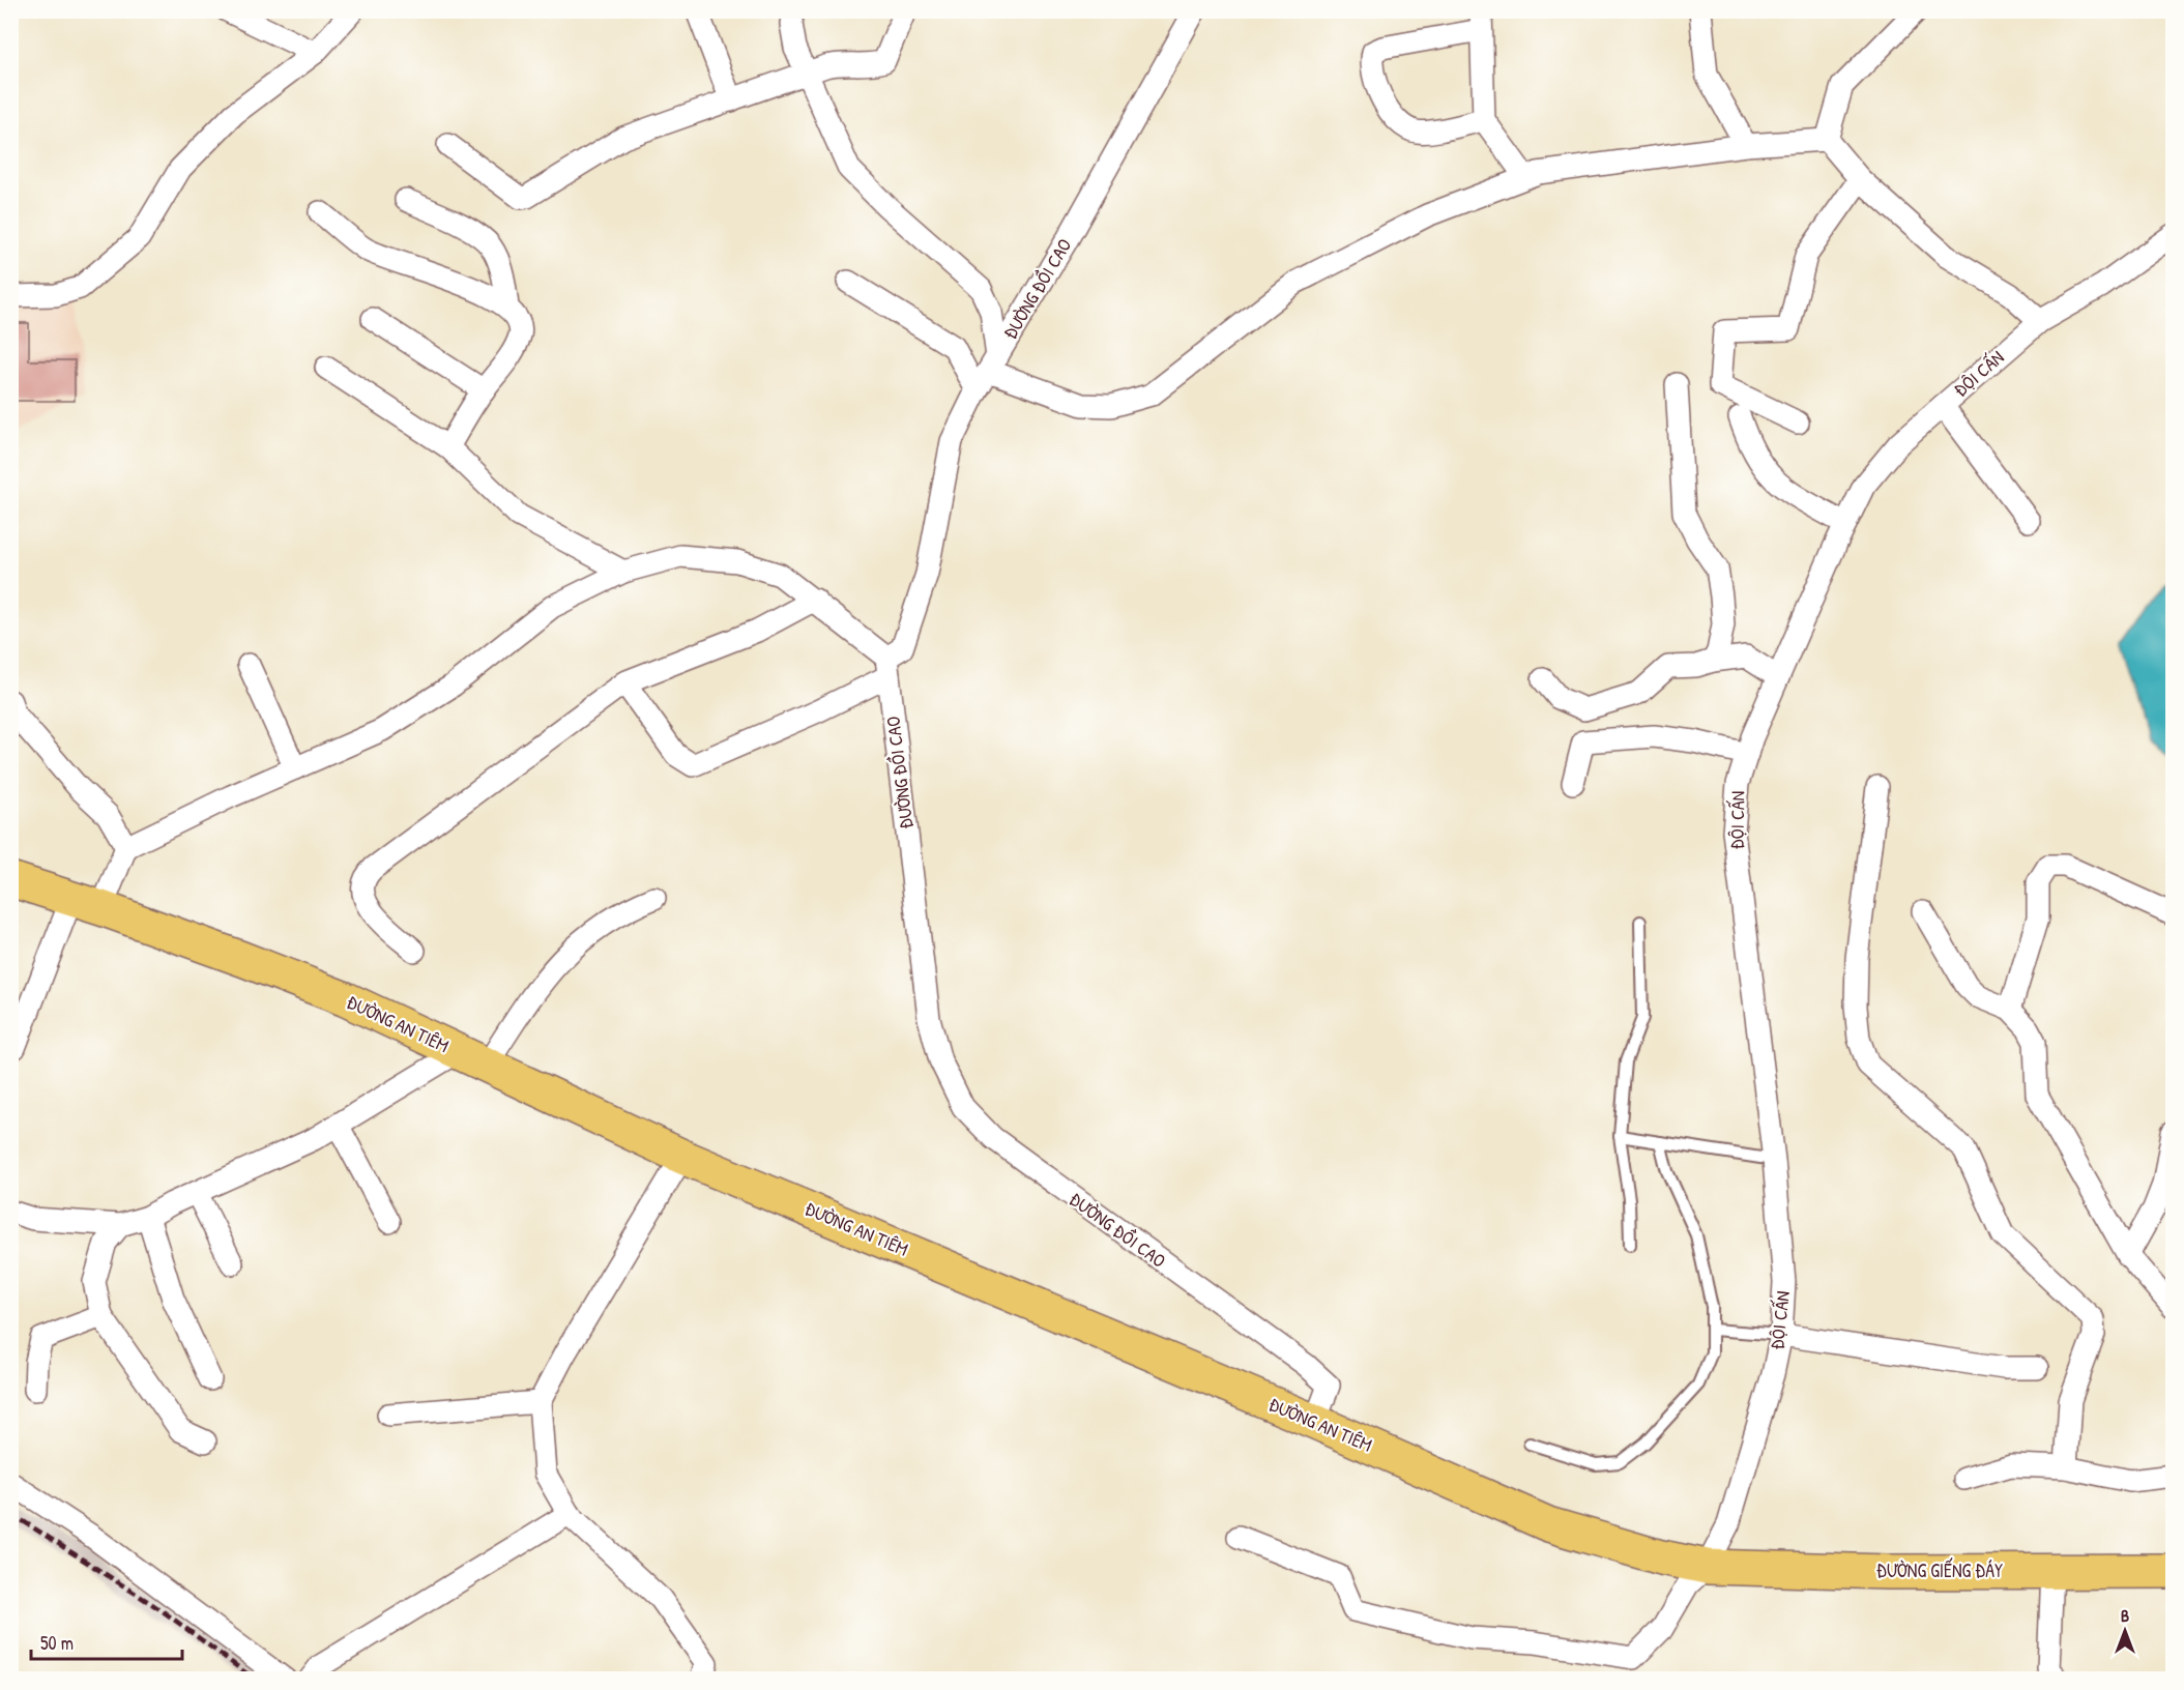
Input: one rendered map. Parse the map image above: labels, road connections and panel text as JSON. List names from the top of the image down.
{
  "streets": {
    "main road": ["ĐƯỜNG AN TIÊM", "ĐƯỜNG GIẾNG ĐÁY"],
    "street": ["ĐƯỜNG ĐỒI CAO", "ĐỘI CẤN"]
  },
  "crossings": [
    ["ĐƯỜNG ĐỒI CAO", "ĐƯỜNG AN TIÊM"],
    ["ĐỘI CẤN", "ĐƯỜNG AN TIÊM"],
    ["ĐỘI CẤN", "ĐƯỜNG GIẾNG ĐÁY"],
    ["ĐƯỜNG AN TIÊM", "ĐƯỜNG GIẾNG ĐÁY"]
  ],
  "scale_bar": "50 m",
  "north": "top"
}
